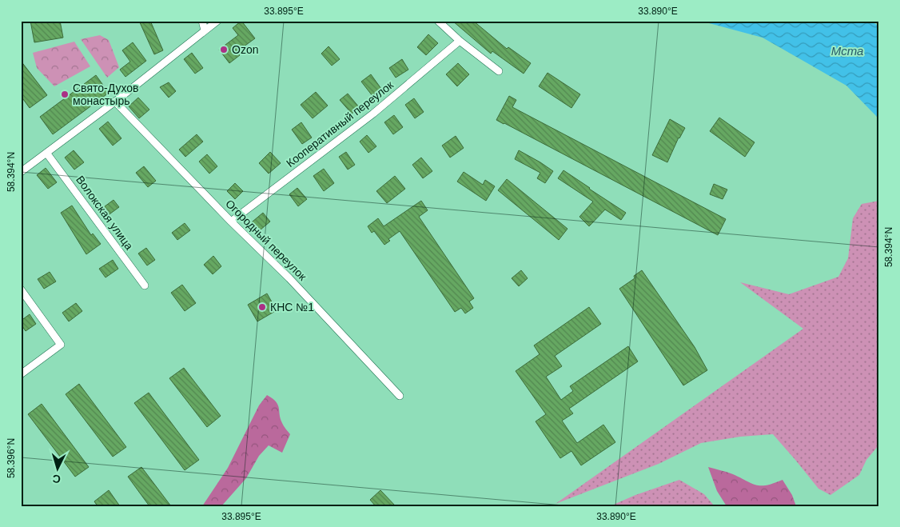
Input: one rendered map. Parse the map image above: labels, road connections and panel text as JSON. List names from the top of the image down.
{
  "streets": {
    "street": ["Кооперативный переулок", "Волокская улица", "Огородный переулок"]
  },
  "crossings": [
    ["Кооперативный переулок", "Огородный переулок"]
  ],
  "water": ["Мста"],
  "places": ["Ozon", "Свято-Духов монастырь", "КНС №1"],
  "north": "bottom",
  "coordinates": [
    "33.895°E",
    "33.890°E",
    "58.394°N",
    "58.396°N"
  ]
}
